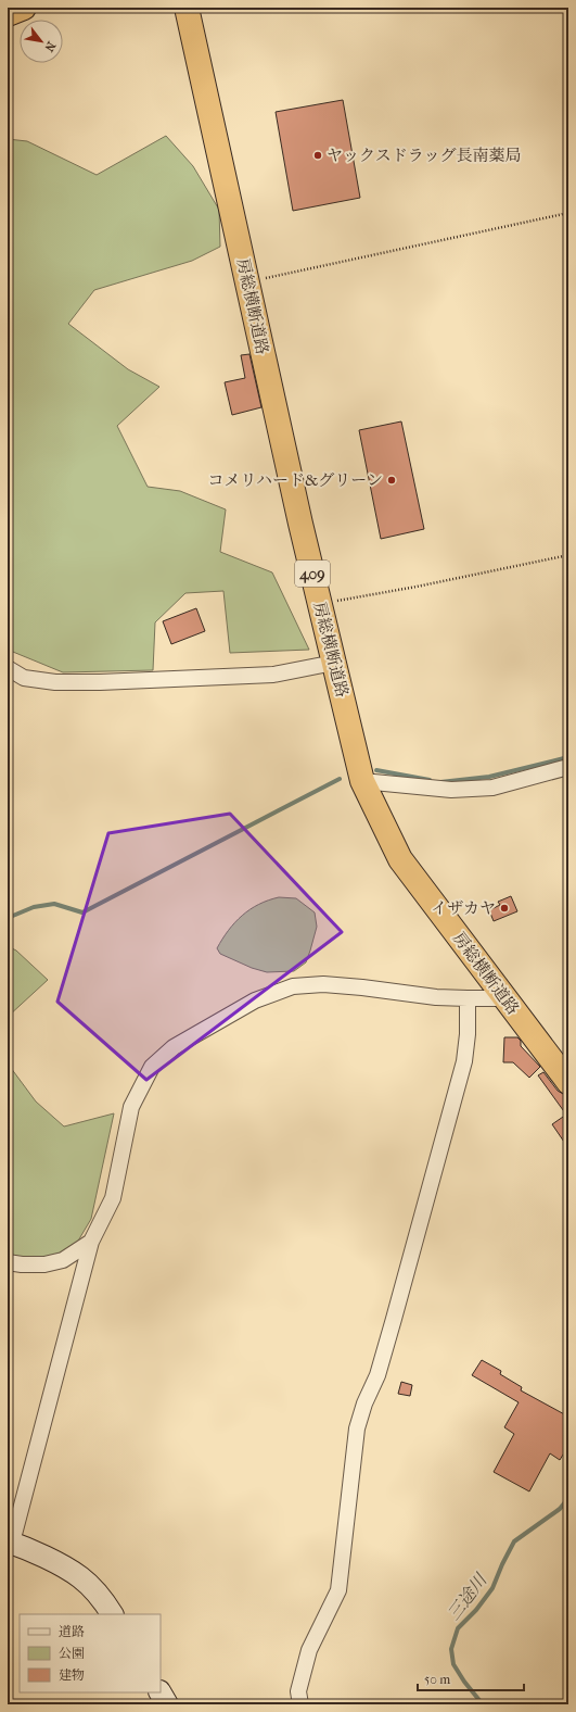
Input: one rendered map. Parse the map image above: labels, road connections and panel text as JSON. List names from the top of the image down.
{
  "streets": {
    "highway": ["房総横断道路", "409"]
  },
  "water": ["三途川"],
  "places": ["ヤックスドラッグ長南薬局", "コメリハード&グリーン", "イザカヤ"],
  "legend": ["道路", "公園", "建物"],
  "scale_bar": "50 m",
  "north": "bottom right"
}
